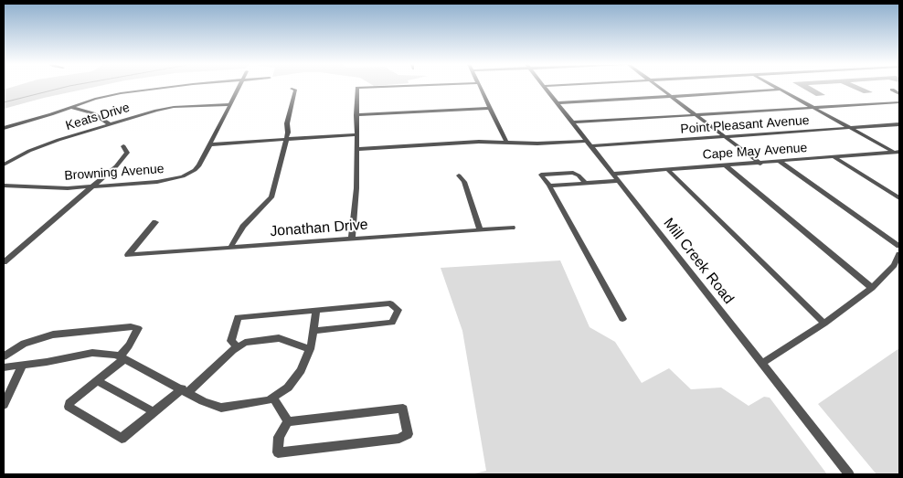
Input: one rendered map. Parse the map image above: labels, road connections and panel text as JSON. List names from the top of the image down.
{
  "streets": {
    "street": [
      "Keats Drive",
      "Point Pleasant Avenue",
      "Cape May Avenue",
      "Browning Avenue",
      "Jonathan Drive",
      "Mill Creek Road"
    ]
  },
  "crossings": [
    ["Keats Drive", "Browning Avenue"],
    ["Point Pleasant Avenue", "Mill Creek Road"],
    ["Cape May Avenue", "Mill Creek Road"]
  ]
}
